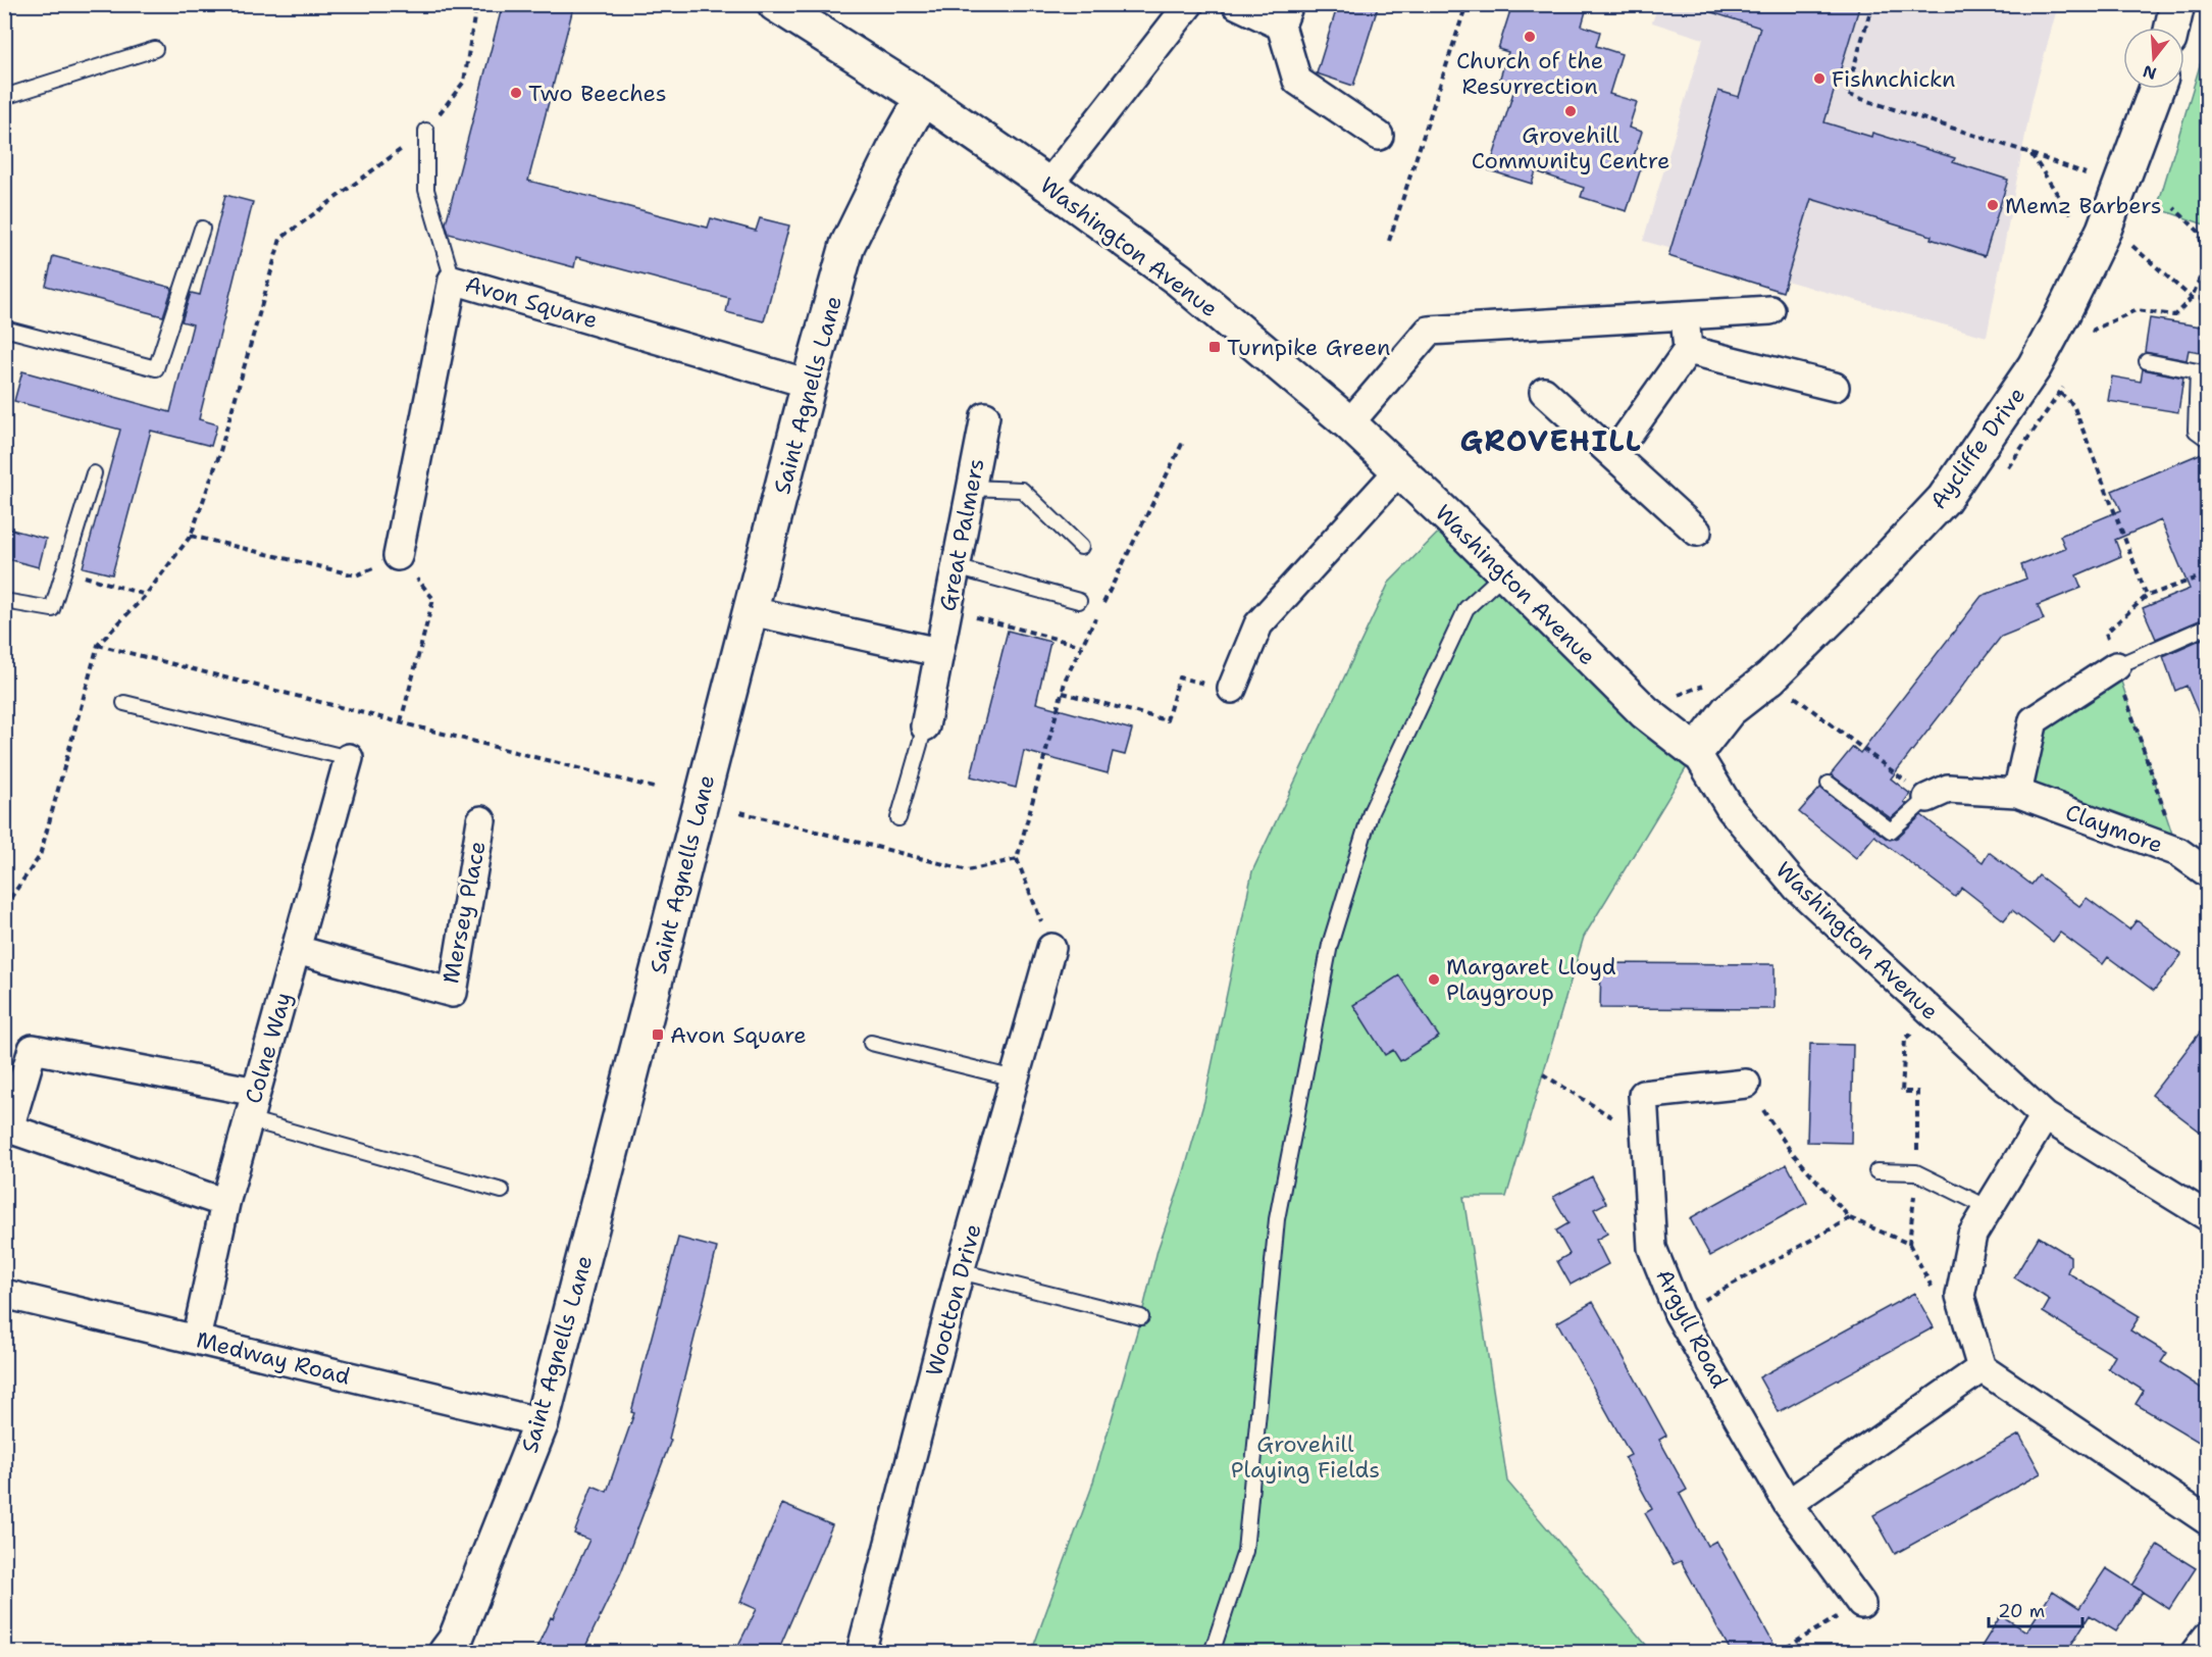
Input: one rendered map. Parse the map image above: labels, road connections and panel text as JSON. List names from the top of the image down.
{
  "streets": {
    "street": [
      "Washington Avenue",
      "Avon Square",
      "Saint Agnells Lane",
      "Aycliffe Drive",
      "Great Palmers",
      "Claymore",
      "Mersey Place",
      "Colne Way",
      "Wootton Drive",
      "Argyll Road",
      "Medway Road"
    ]
  },
  "crossings": [
    ["Washington Avenue", "Saint Agnells Lane"],
    ["Washington Avenue", "Aycliffe Drive"],
    ["Avon Square", "Saint Agnells Lane"],
    ["Saint Agnells Lane", "Medway Road"],
    ["Mersey Place", "Colne Way"],
    ["Colne Way", "Medway Road"]
  ],
  "districts": ["GROVEHILL"],
  "parks": ["Grovehill Playing Fields"],
  "places": {
    "other": [
      "Church of the Resurrection",
      "Fishnchickn",
      "Two Beeches",
      "Grovehill Community Centre",
      "Memz Barbers",
      "Margaret Lloyd Playgroup"
    ],
    "transit": ["Turnpike Green", "Avon Square"]
  },
  "scale_bar": "20 m",
  "north": "bottom"
}
